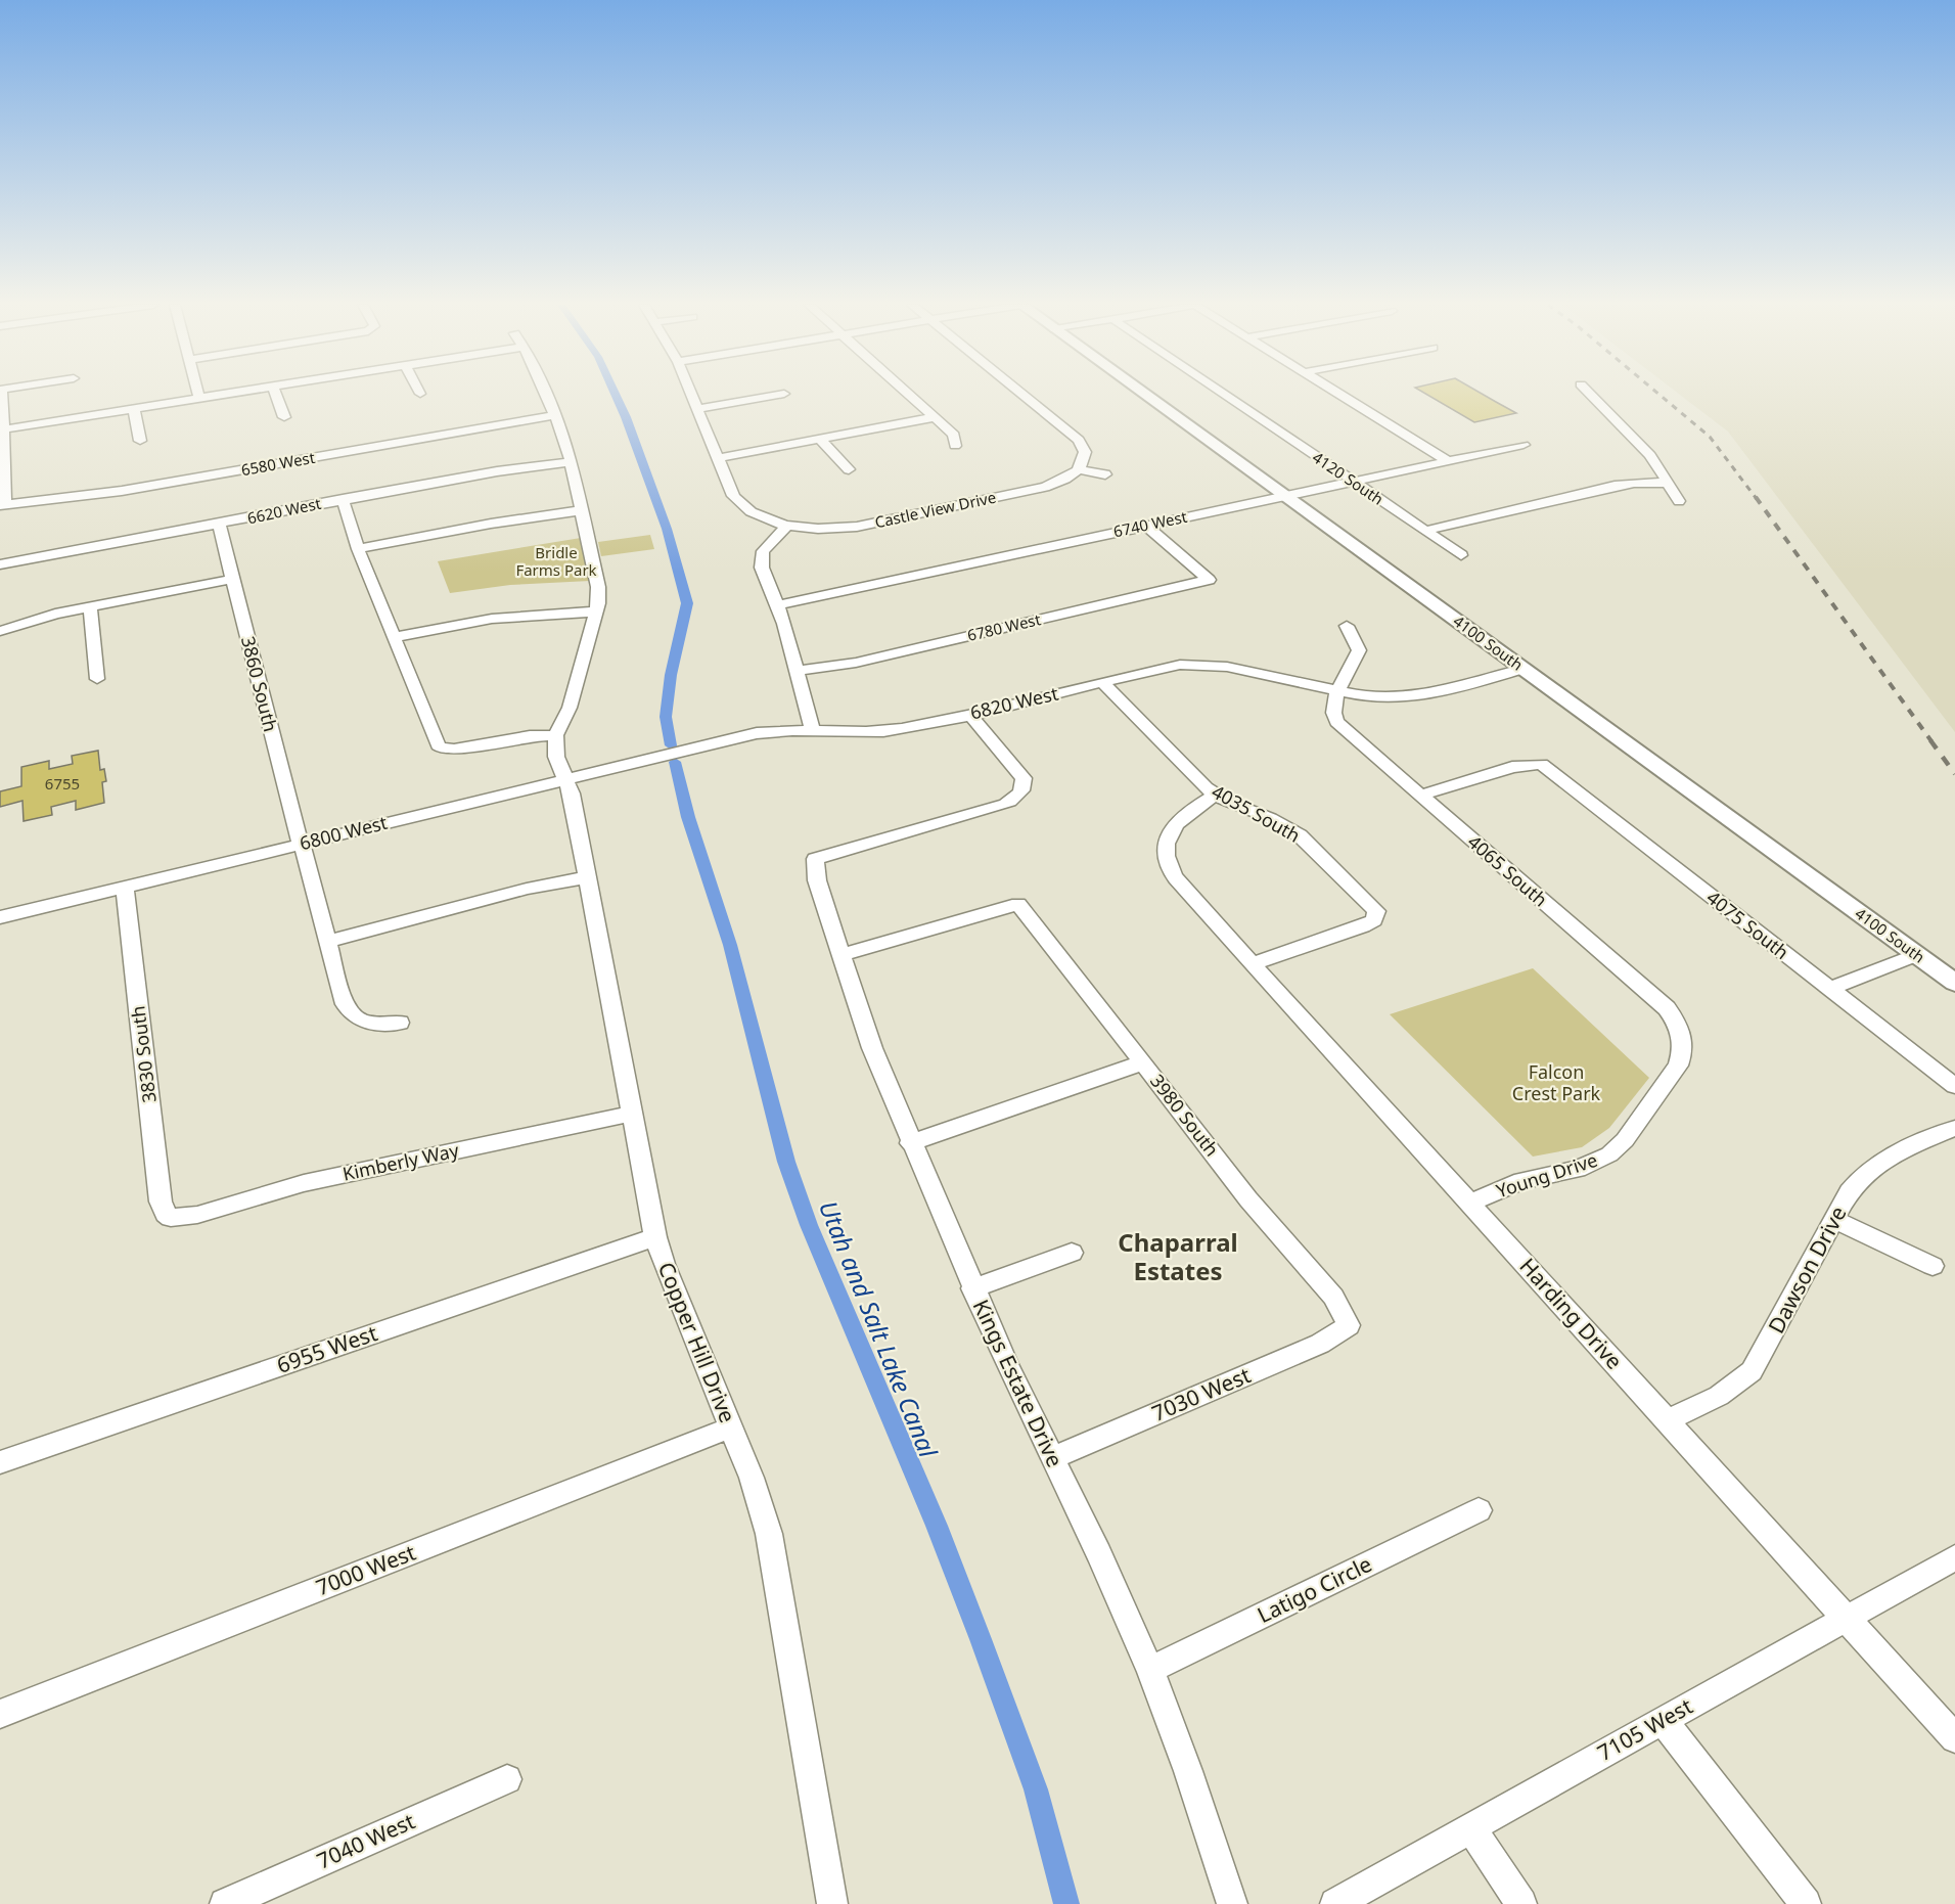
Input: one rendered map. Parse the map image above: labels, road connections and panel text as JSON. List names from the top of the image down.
{
  "streets": {
    "main road": ["4100 South"],
    "street": [
      "6580 West",
      "4120 South",
      "Castle View Drive",
      "6620 West",
      "6740 West",
      "6780 West",
      "3860 South",
      "6820 West",
      "4035 South",
      "6800 West",
      "4065 South",
      "4075 South",
      "3830 South",
      "3980 South",
      "Kimberly Way",
      "Young Drive",
      "Dawson Drive",
      "Harding Drive",
      "Copper Hill Drive",
      "6955 West",
      "Kings Estate Drive",
      "7030 West",
      "7000 West",
      "Latigo Circle",
      "7105 West",
      "7040 West"
    ]
  },
  "crossings": [
    ["4120 South", "6740 West"],
    ["6620 West", "3860 South"],
    ["6740 West", "6780 West"],
    ["6740 West", "4100 South"],
    ["4100 South", "6820 West"],
    ["3860 South", "6800 West"],
    ["6820 West", "4035 South"],
    ["6820 West", "6800 West"],
    ["6820 West", "4065 South"],
    ["6820 West", "Kings Estate Drive"],
    ["4035 South", "Harding Drive"],
    ["6800 West", "3830 South"],
    ["6800 West", "Copper Hill Drive"],
    ["4065 South", "4075 South"],
    ["4065 South", "Young Drive"],
    ["3830 South", "Kimberly Way"],
    ["3980 South", "Kings Estate Drive"],
    ["3980 South", "7030 West"],
    ["Kimberly Way", "Copper Hill Drive"],
    ["Young Drive", "Harding Drive"],
    ["Dawson Drive", "Harding Drive"],
    ["Harding Drive", "7105 West"],
    ["Copper Hill Drive", "6955 West"],
    ["Copper Hill Drive", "7000 West"],
    ["Kings Estate Drive", "7030 West"],
    ["Kings Estate Drive", "Latigo Circle"]
  ],
  "districts": ["Chaparral Estates"],
  "water": ["Utah and Salt Lake Canal"],
  "parks": ["Bridle Farms Park", "Falcon Crest Park"],
  "house_numbers": ["6755"]
}
